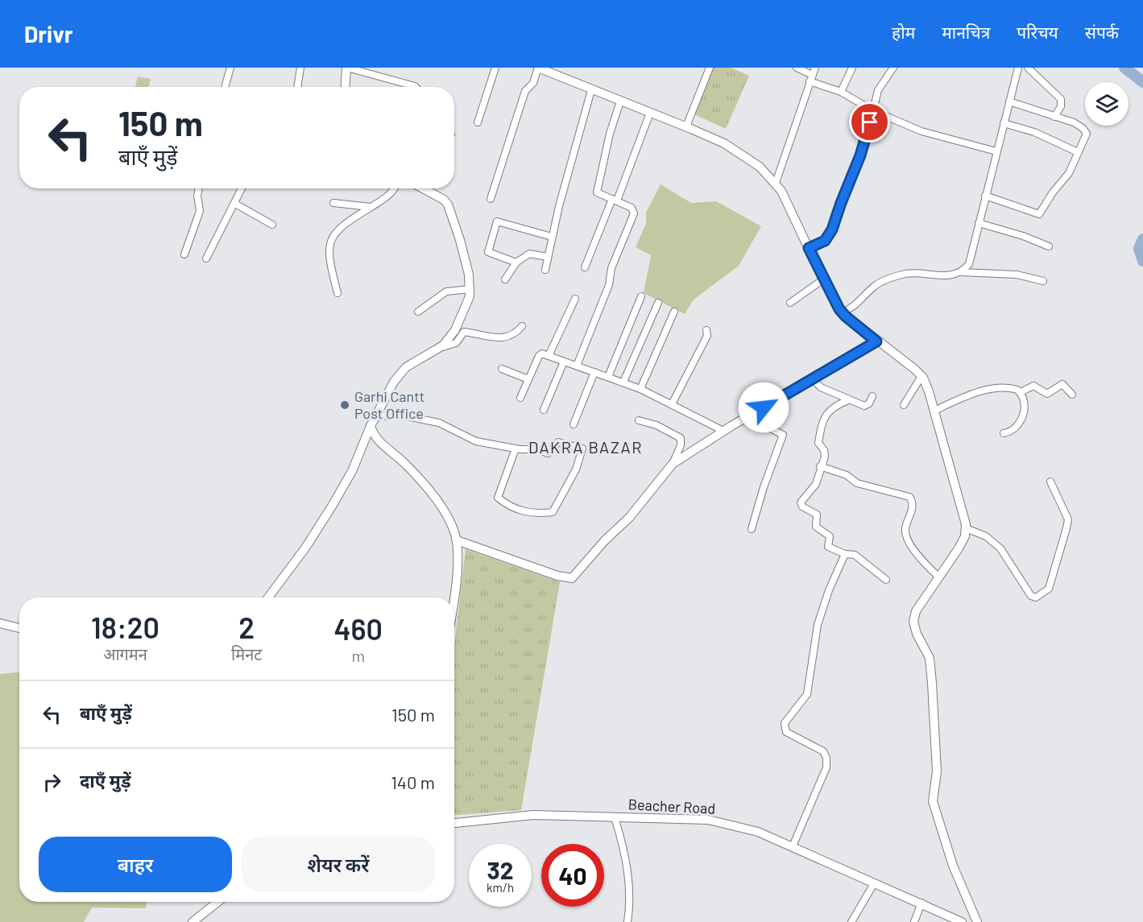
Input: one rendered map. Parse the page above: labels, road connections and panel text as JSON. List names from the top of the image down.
{
  "streets": {
    "street": ["Beacher Road"]
  },
  "districts": ["DAKRA BAZAR"],
  "places": ["Garhi Cantt Post Office"],
  "page": {
    "header": "Drivr",
    "nav": [
      "होम",
      "मानचित्र",
      "परिचय",
      "संपर्क"
    ],
    "turn": ["150 m", "बाएँ मुड़ें"],
    "eta": [
      "18:20",
      "आगमन",
      "2",
      "मिनट",
      "460",
      "m"
    ],
    "list": [
      {
        "name": "बाएँ मुड़ें",
        "value": "150 m"
      },
      {
        "name": "दाएँ मुड़ें",
        "value": "140 m"
      }
    ],
    "buttons": ["बाहर", "शेयर करें"],
    "speed": "32 km/h",
    "limit": "40"
  }
}
